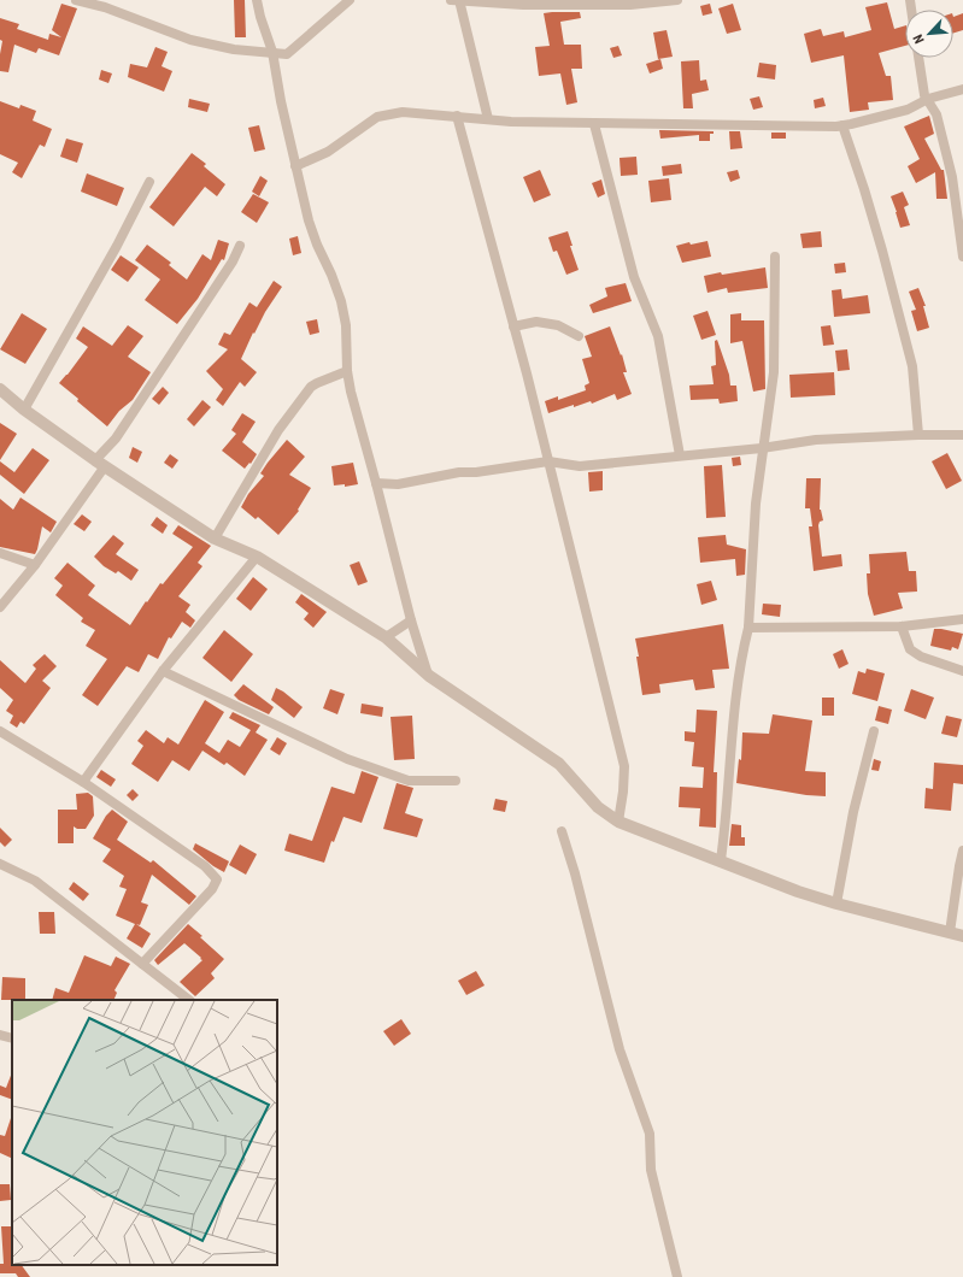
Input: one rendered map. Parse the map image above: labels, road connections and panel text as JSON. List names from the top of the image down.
{
  "north": "bottom left"
}
